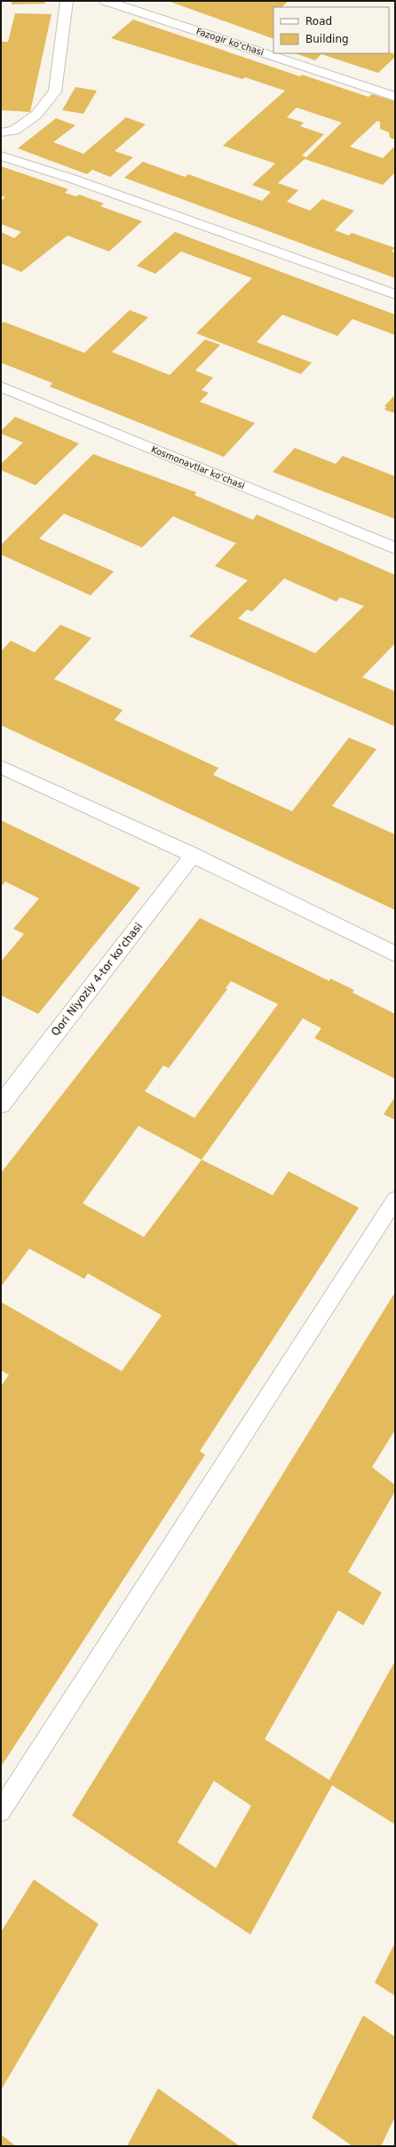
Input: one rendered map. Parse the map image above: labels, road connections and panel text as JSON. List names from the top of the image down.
{
  "streets": {
    "street": ["Fazogir koʻchasi", "Kosmonavtlar koʻchasi", "Qori Niyoziy 4-tor koʻchasi"]
  },
  "legend": ["Road", "Building"]
}
